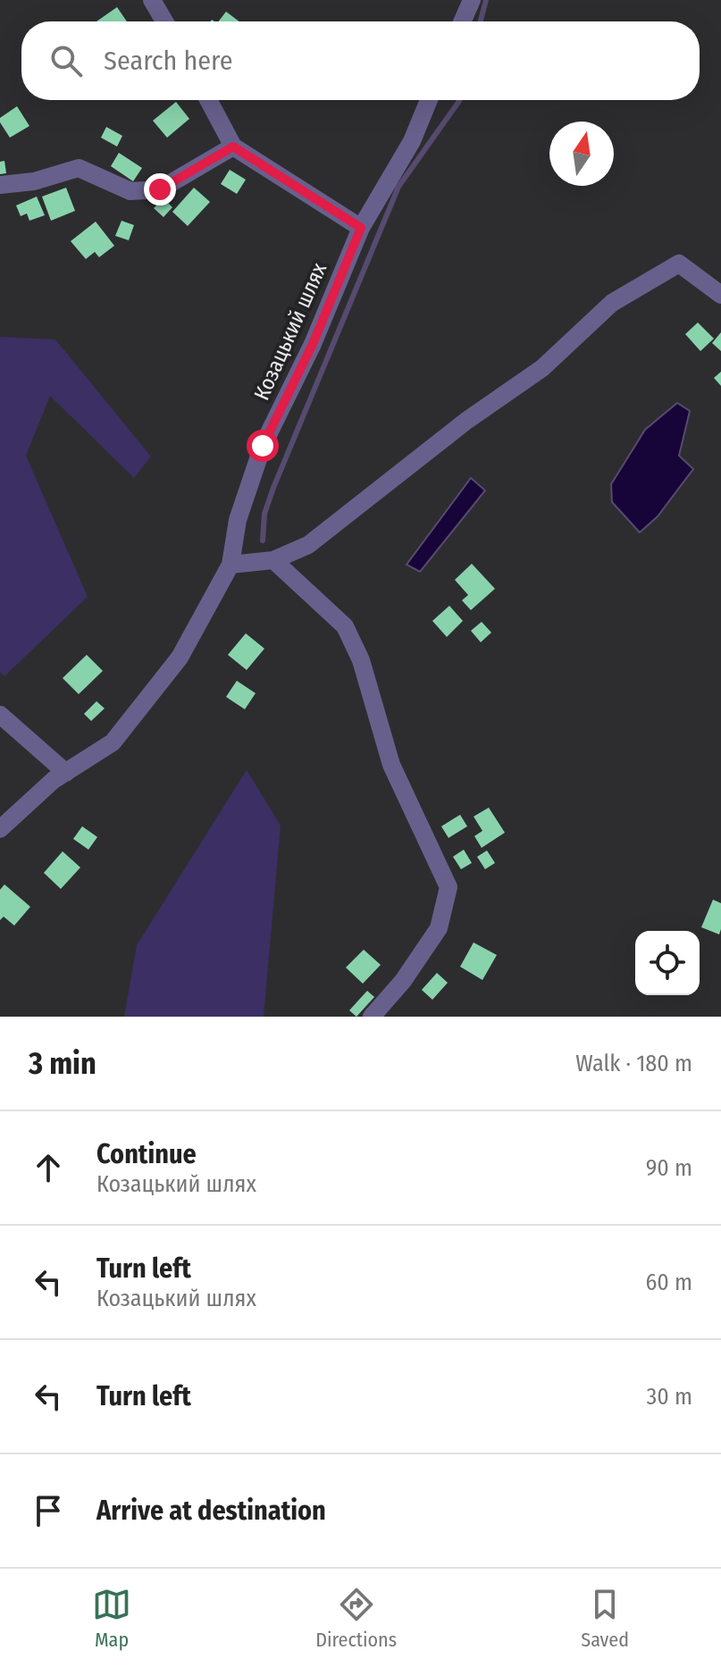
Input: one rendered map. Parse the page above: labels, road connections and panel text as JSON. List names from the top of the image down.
{
  "streets": {
    "street": ["Козацький шлях"]
  },
  "north": "top",
  "page": {
    "search": "Search here",
    "heading": ["3 min", "Walk · 180 m"],
    "list": [
      ["Continue", "Козацький шлях", "90 m"],
      ["Turn left", "Козацький шлях", "60 m"],
      ["Turn left", "30 m"],
      "Arrive at destination"
    ],
    "nav": ["Map", "Directions", "Saved"]
  }
}
